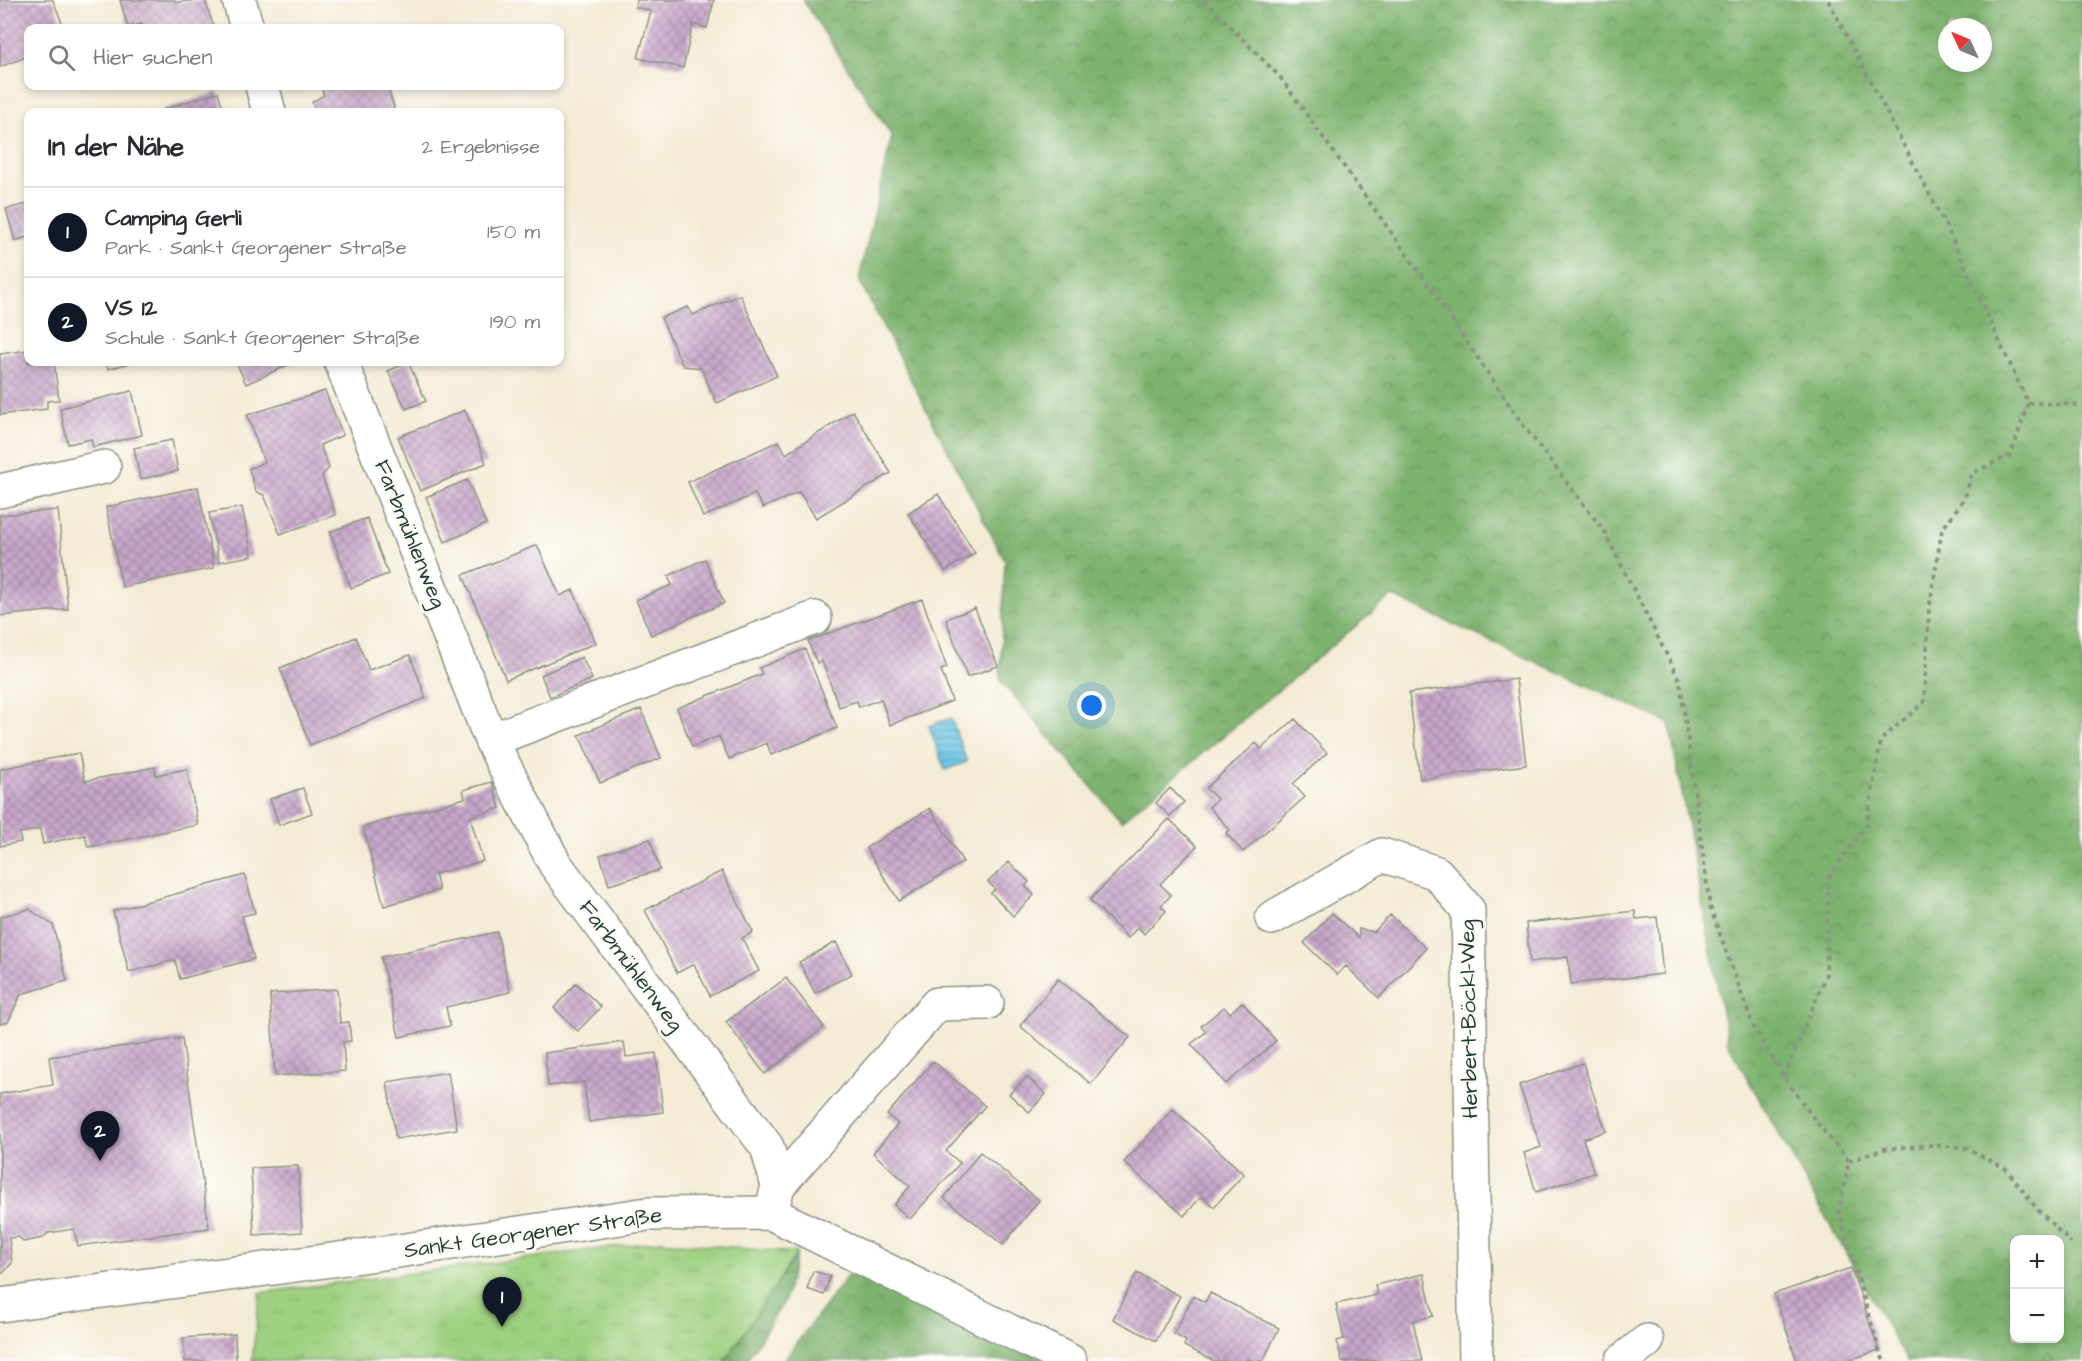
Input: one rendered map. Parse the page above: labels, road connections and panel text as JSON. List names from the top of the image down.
{
  "streets": {
    "street": ["Farbmühlenweg", "Herbert-Böckl-Weg", "Sankt Georgener Straße"]
  },
  "crossings": [
    ["Farbmühlenweg", "Sankt Georgener Straße"]
  ],
  "north": "top left",
  "page": {
    "search": "Hier suchen",
    "heading": ["In der Nähe", "2 Ergebnisse"],
    "list": [
      {
        "mark": "1",
        "name": "Camping Gerli",
        "note": "Park · Sankt Georgener Straße",
        "value": "150 m"
      },
      {
        "mark": "2",
        "name": "VS 12",
        "note": "Schule · Sankt Georgener Straße",
        "value": "190 m"
      }
    ],
    "pins": ["2", "1"],
    "map_buttons": ["+", "−"]
  }
}
